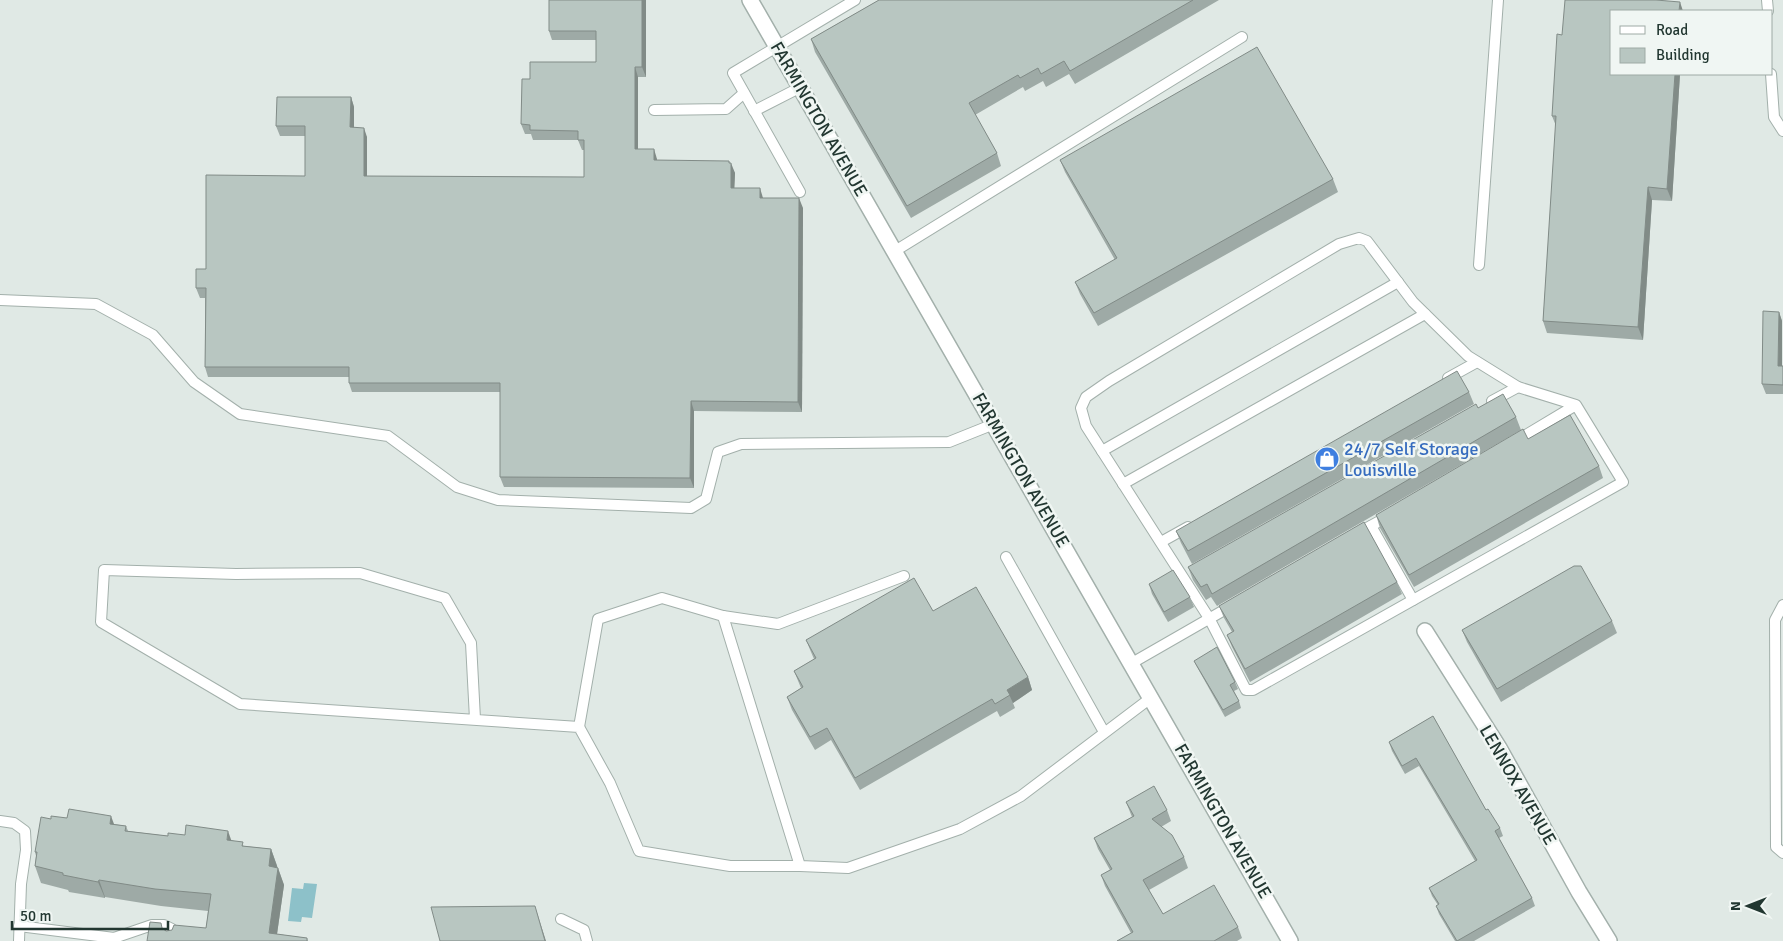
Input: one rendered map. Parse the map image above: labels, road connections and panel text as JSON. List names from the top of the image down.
{
  "streets": {
    "street": ["FARMINGTON AVENUE", "LENNOX AVENUE"]
  },
  "places": {
    "shop": ["24/7 Self Storage Louisville"]
  },
  "legend": ["Road", "Building"],
  "scale_bar": "50 m",
  "north": "left"
}
